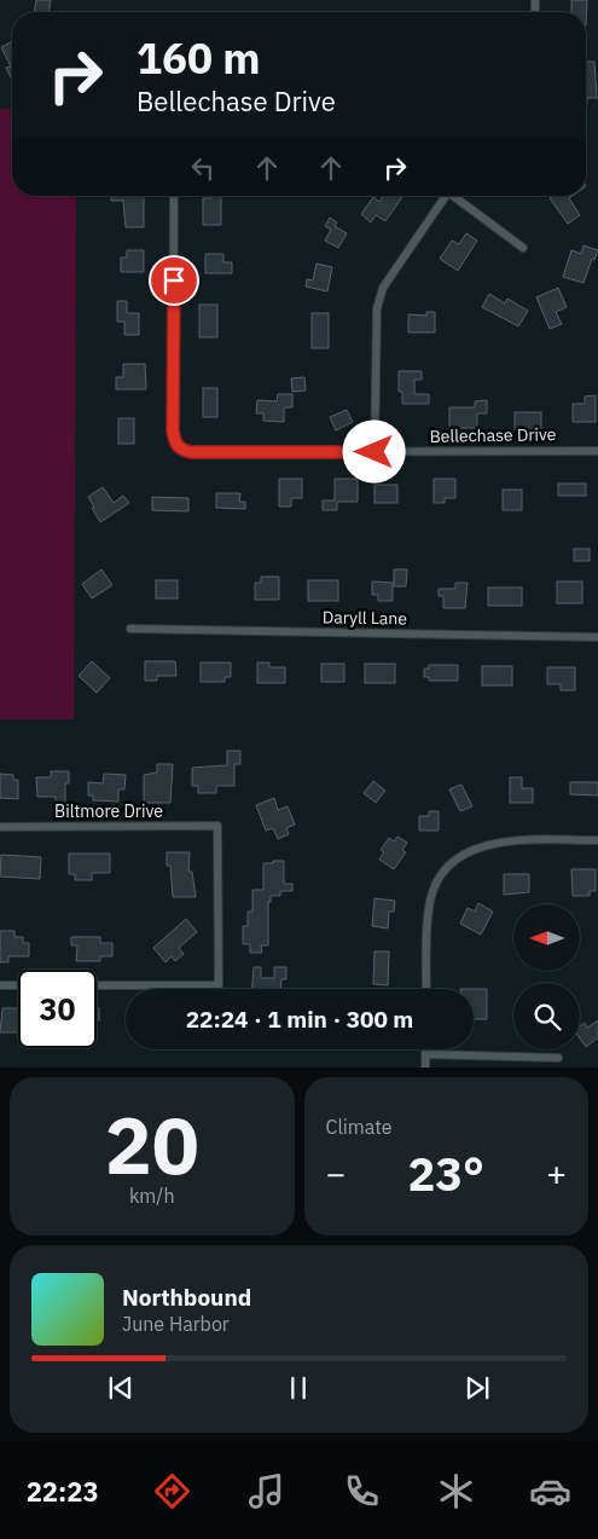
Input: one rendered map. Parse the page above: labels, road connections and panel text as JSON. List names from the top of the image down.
{
  "streets": {
    "street": ["Bellechase Drive", "Daryll Lane", "Biltmore Drive"]
  },
  "north": "left",
  "page": {
    "turn": ["160 m", "Bellechase Drive"],
    "limit": "30",
    "trip": "22:24 · 1 min · 300 m",
    "tile": [
      ["20", "km/h"],
      "Climate"
    ],
    "heat": ["−", "23°", "+"],
    "song": ["Northbound", "June Harbor"],
    "tabs": "22:23"
  }
}
